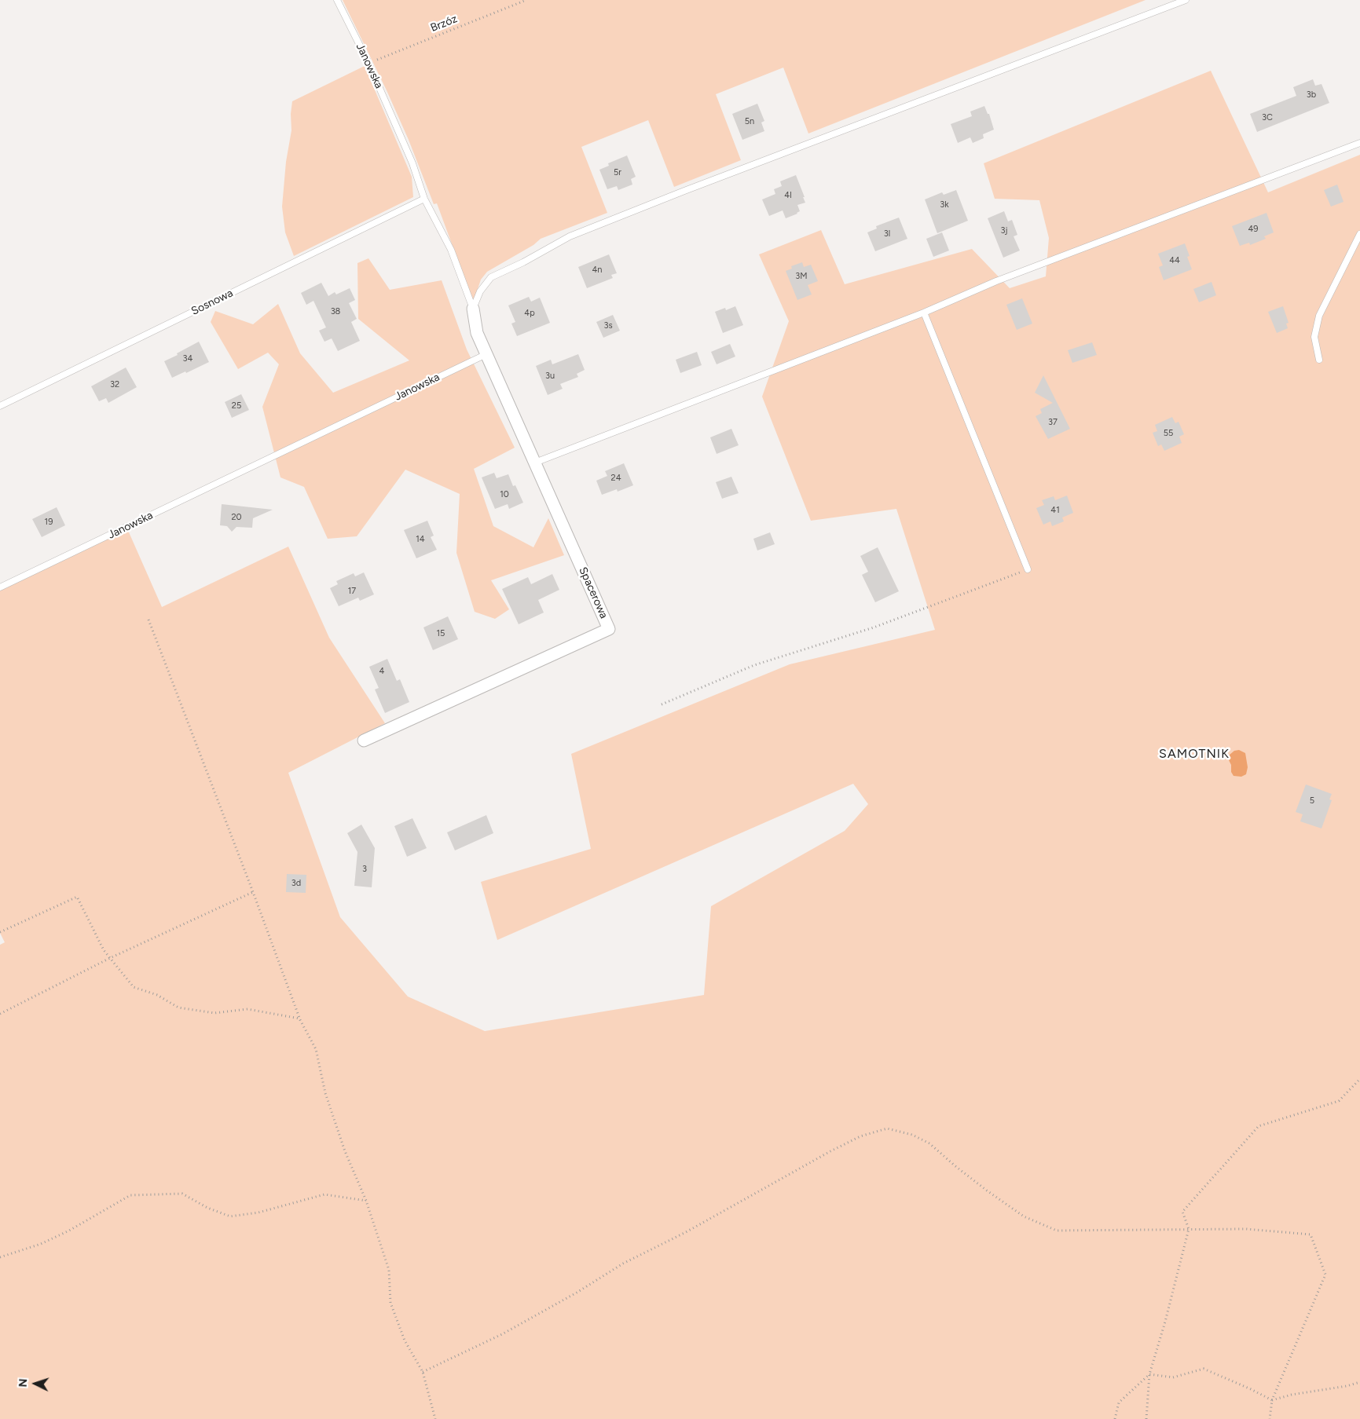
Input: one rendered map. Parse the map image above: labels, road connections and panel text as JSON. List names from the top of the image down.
{
  "streets": {
    "street": ["Janowska", "Spacerowa"],
    "lane": ["Sosnowa"],
    "path": ["Brzóz"]
  },
  "crossings": [
    ["Brzóz", "Janowska"],
    ["Janowska", "Sosnowa"],
    ["Janowska", "Spacerowa"]
  ],
  "districts": ["SAMOTNIK"],
  "house_numbers": [
    "3b",
    "3C",
    "5n",
    "5r",
    "4l",
    "3k",
    "49",
    "3j",
    "3l",
    "44",
    "4n",
    "3M",
    "38",
    "4p",
    "3s",
    "34",
    "3u",
    "32",
    "25",
    "37",
    "55",
    "24",
    "10",
    "41",
    "20",
    "19",
    "14",
    "17",
    "15",
    "4",
    "5",
    "3",
    "3d"
  ],
  "north": "left"
}
